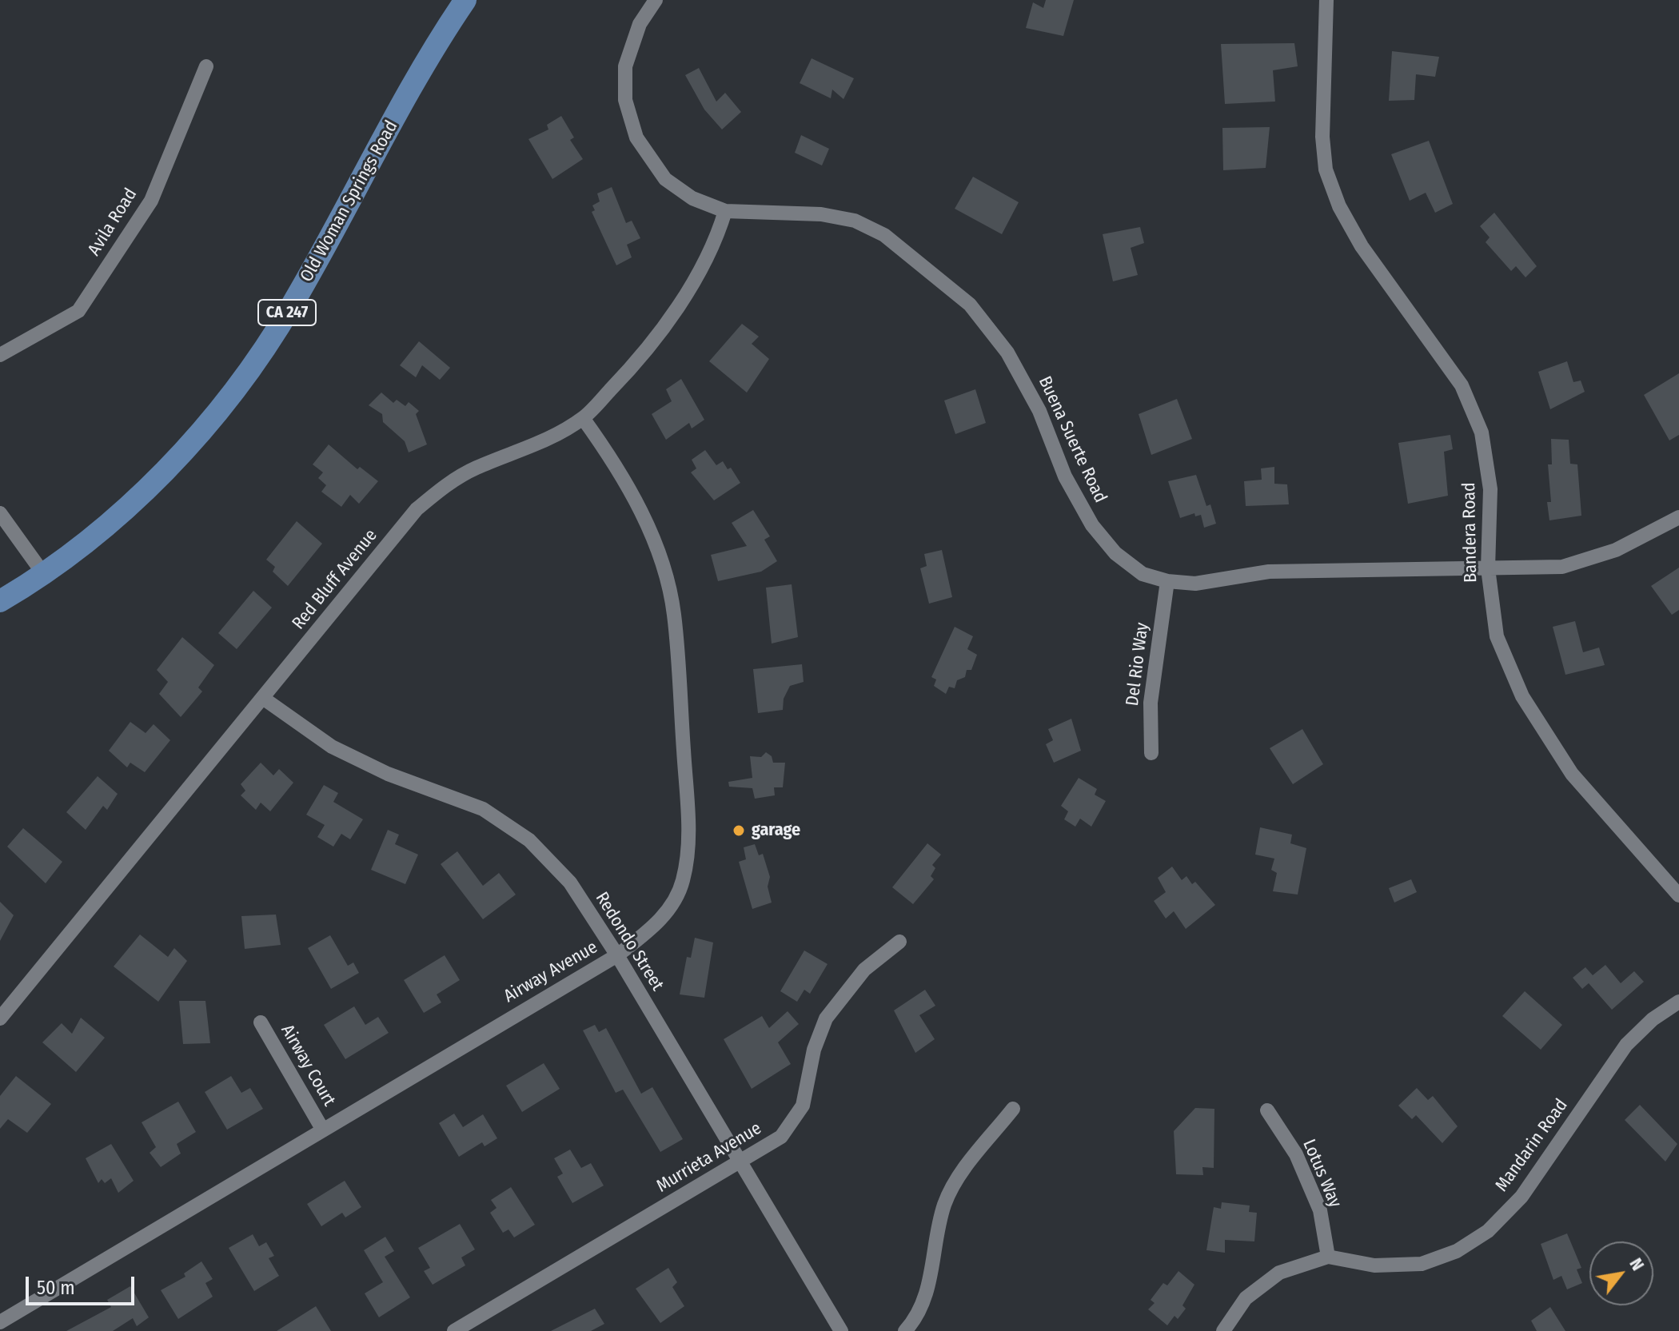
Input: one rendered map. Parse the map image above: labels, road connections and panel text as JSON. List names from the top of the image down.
{
  "streets": {
    "main road": ["Old Woman Springs Road", "CA 247"],
    "street": [
      "Avila Road",
      "Buena Suerte Road",
      "Bandera Road",
      "Red Bluff Avenue",
      "Del Rio Way",
      "Redondo Street",
      "Airway Avenue",
      "Airway Court",
      "Mandarin Road",
      "Murrieta Avenue",
      "Lotus Way"
    ]
  },
  "crossings": [
    ["Buena Suerte Road", "Bandera Road"],
    ["Buena Suerte Road", "Red Bluff Avenue"],
    ["Buena Suerte Road", "Del Rio Way"],
    ["Red Bluff Avenue", "Redondo Street"],
    ["Red Bluff Avenue", "Airway Avenue"],
    ["Redondo Street", "Airway Avenue"],
    ["Redondo Street", "Murrieta Avenue"],
    ["Airway Avenue", "Airway Court"],
    ["Mandarin Road", "Lotus Way"]
  ],
  "places": ["garage"],
  "scale_bar": "50 m",
  "north": "top right"
}
